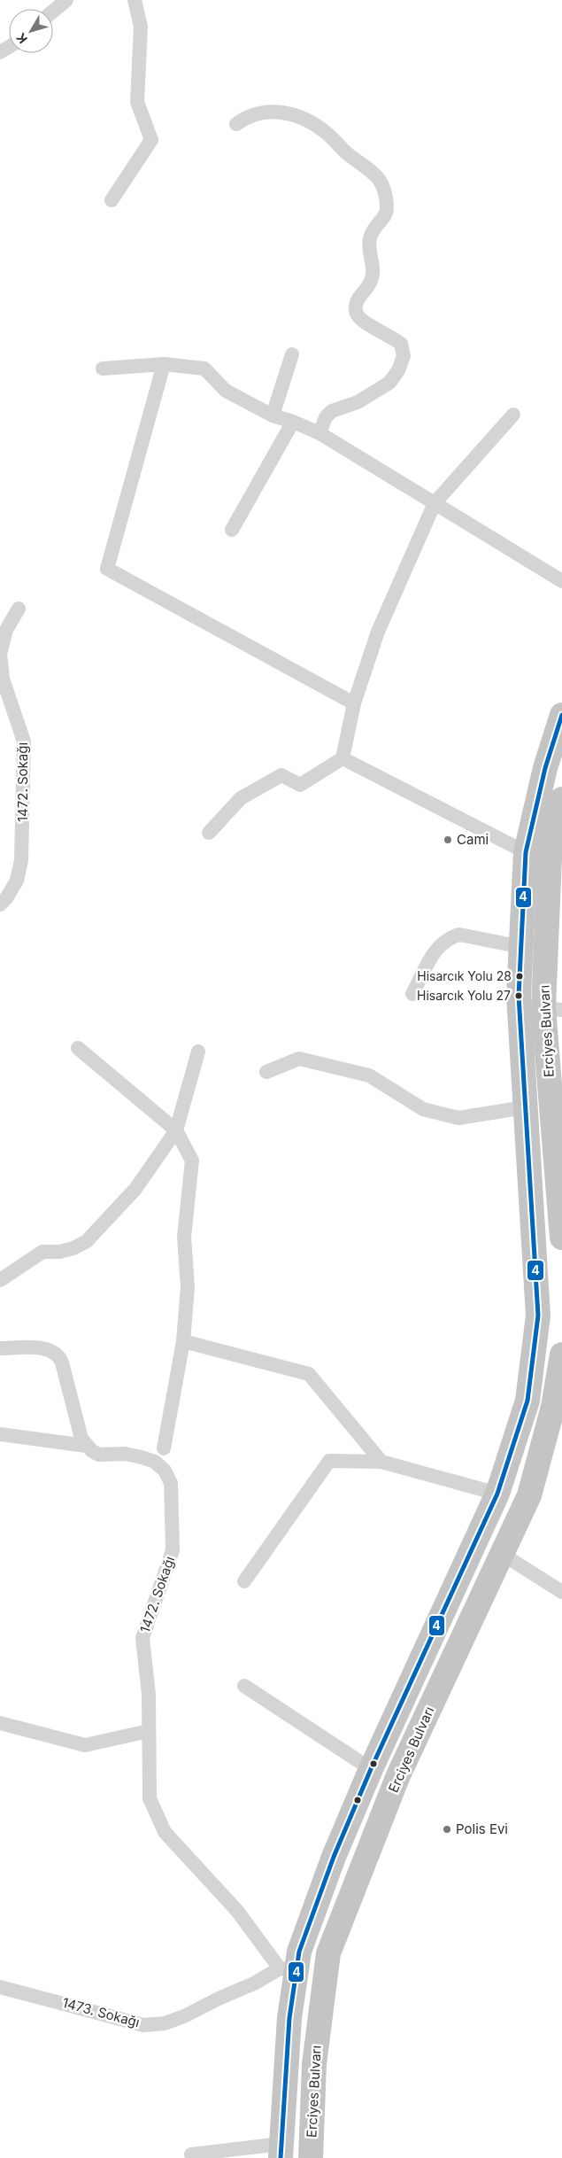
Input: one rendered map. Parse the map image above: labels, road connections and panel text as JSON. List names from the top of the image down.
{
  "streets": {
    "highway": ["Erciyes Bulvarı"],
    "street": ["1472. Sokağı", "1473. Sokağı"]
  },
  "crossings": [
    ["1472. Sokağı", "Erciyes Bulvarı"],
    ["1472. Sokağı", "1473. Sokağı"],
    ["Erciyes Bulvarı", "1473. Sokağı"]
  ],
  "places": [
    "Cami",
    "Hisarcık Yolu 28",
    "Hisarcık Yolu 27",
    "Polis Evi"
  ],
  "lines": ["transit line 4"],
  "north": "bottom left"
}
